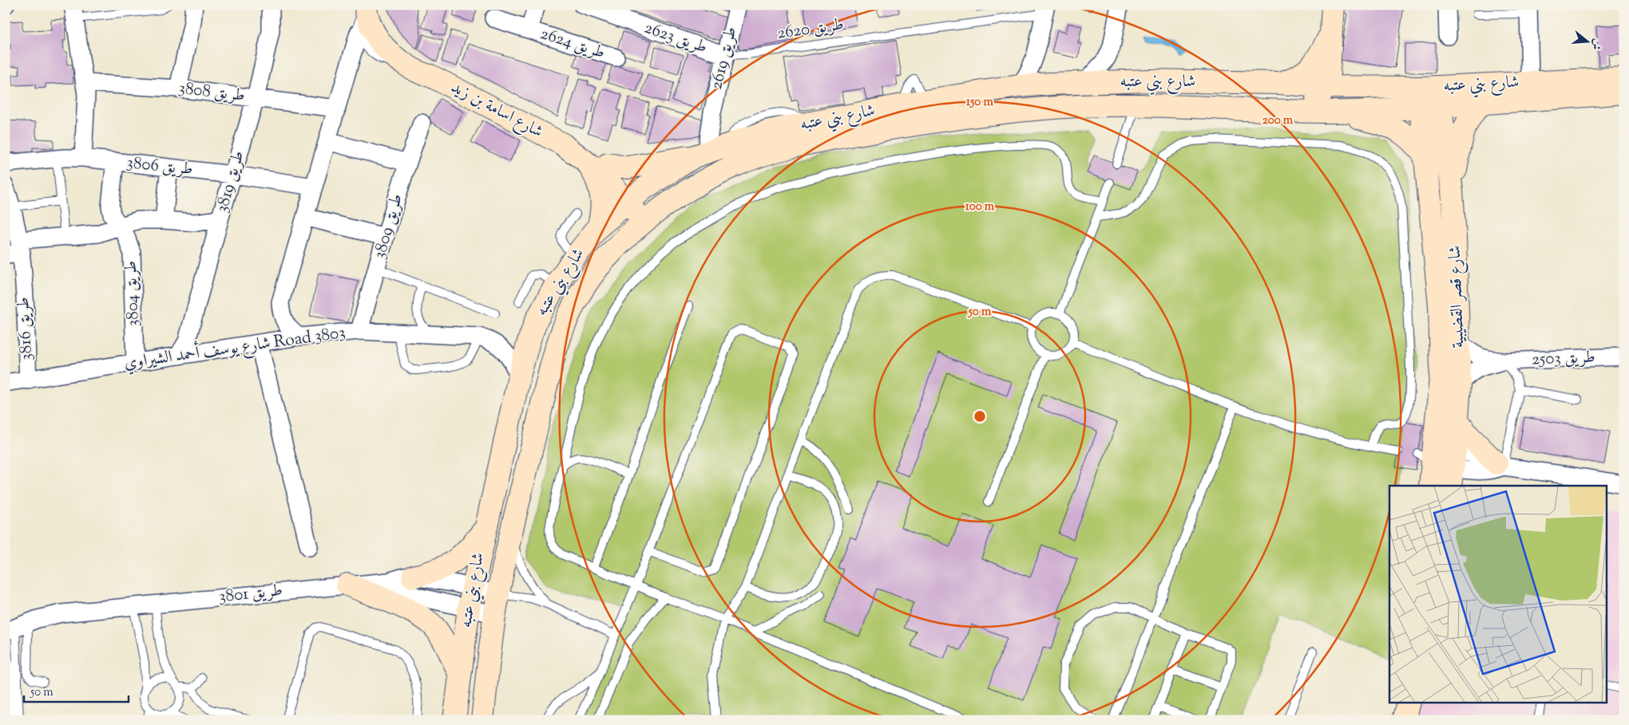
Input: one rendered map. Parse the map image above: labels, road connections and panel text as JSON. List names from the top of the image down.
{
  "streets": {
    "main road": ["شارع بني عتبه", "شارع اسامة بن زيد", "شارع قصر القضيبية"],
    "street": [
      "طريق 2623",
      "طريق 2624",
      "طريق 2619",
      "طريق 3808",
      "طريق 3806",
      "طريق 3819",
      "طريق 3809",
      "طريق 3804",
      "طريق 3816",
      "شارع يوسف أحمد الشيراوي Road 3803",
      "طريق 2503",
      "طريق 3801"
    ],
    "lane": ["طريق 2620"]
  },
  "crossings": [
    ["طريق 2620", "طريق 2623"],
    ["طريق 2620", "طريق 2619"],
    ["طريق 2623", "طريق 2619"],
    ["طريق 2619", "شارع بني عتبه"],
    ["شارع بني عتبه", "شارع اسامة بن زيد"],
    ["شارع بني عتبه", "شارع قصر القضيبية"],
    ["شارع بني عتبه", "شارع يوسف أحمد الشيراوي Road 3803"],
    ["شارع بني عتبه", "طريق 3801"],
    ["طريق 3808", "طريق 3819"],
    ["طريق 3806", "طريق 3819"],
    ["طريق 3806", "طريق 3804"],
    ["طريق 3819", "شارع يوسف أحمد الشيراوي Road 3803"],
    ["طريق 3809", "شارع يوسف أحمد الشيراوي Road 3803"],
    ["طريق 3804", "شارع يوسف أحمد الشيراوي Road 3803"],
    ["شارع قصر القضيبية", "طريق 2503"],
    ["طريق 3816", "شارع يوسف أحمد الشيراوي Road 3803"]
  ],
  "scale_bar": "50 m",
  "north": "right",
  "rings": [
    "150 m",
    "200 m",
    "100 m",
    "50 m"
  ]
}
